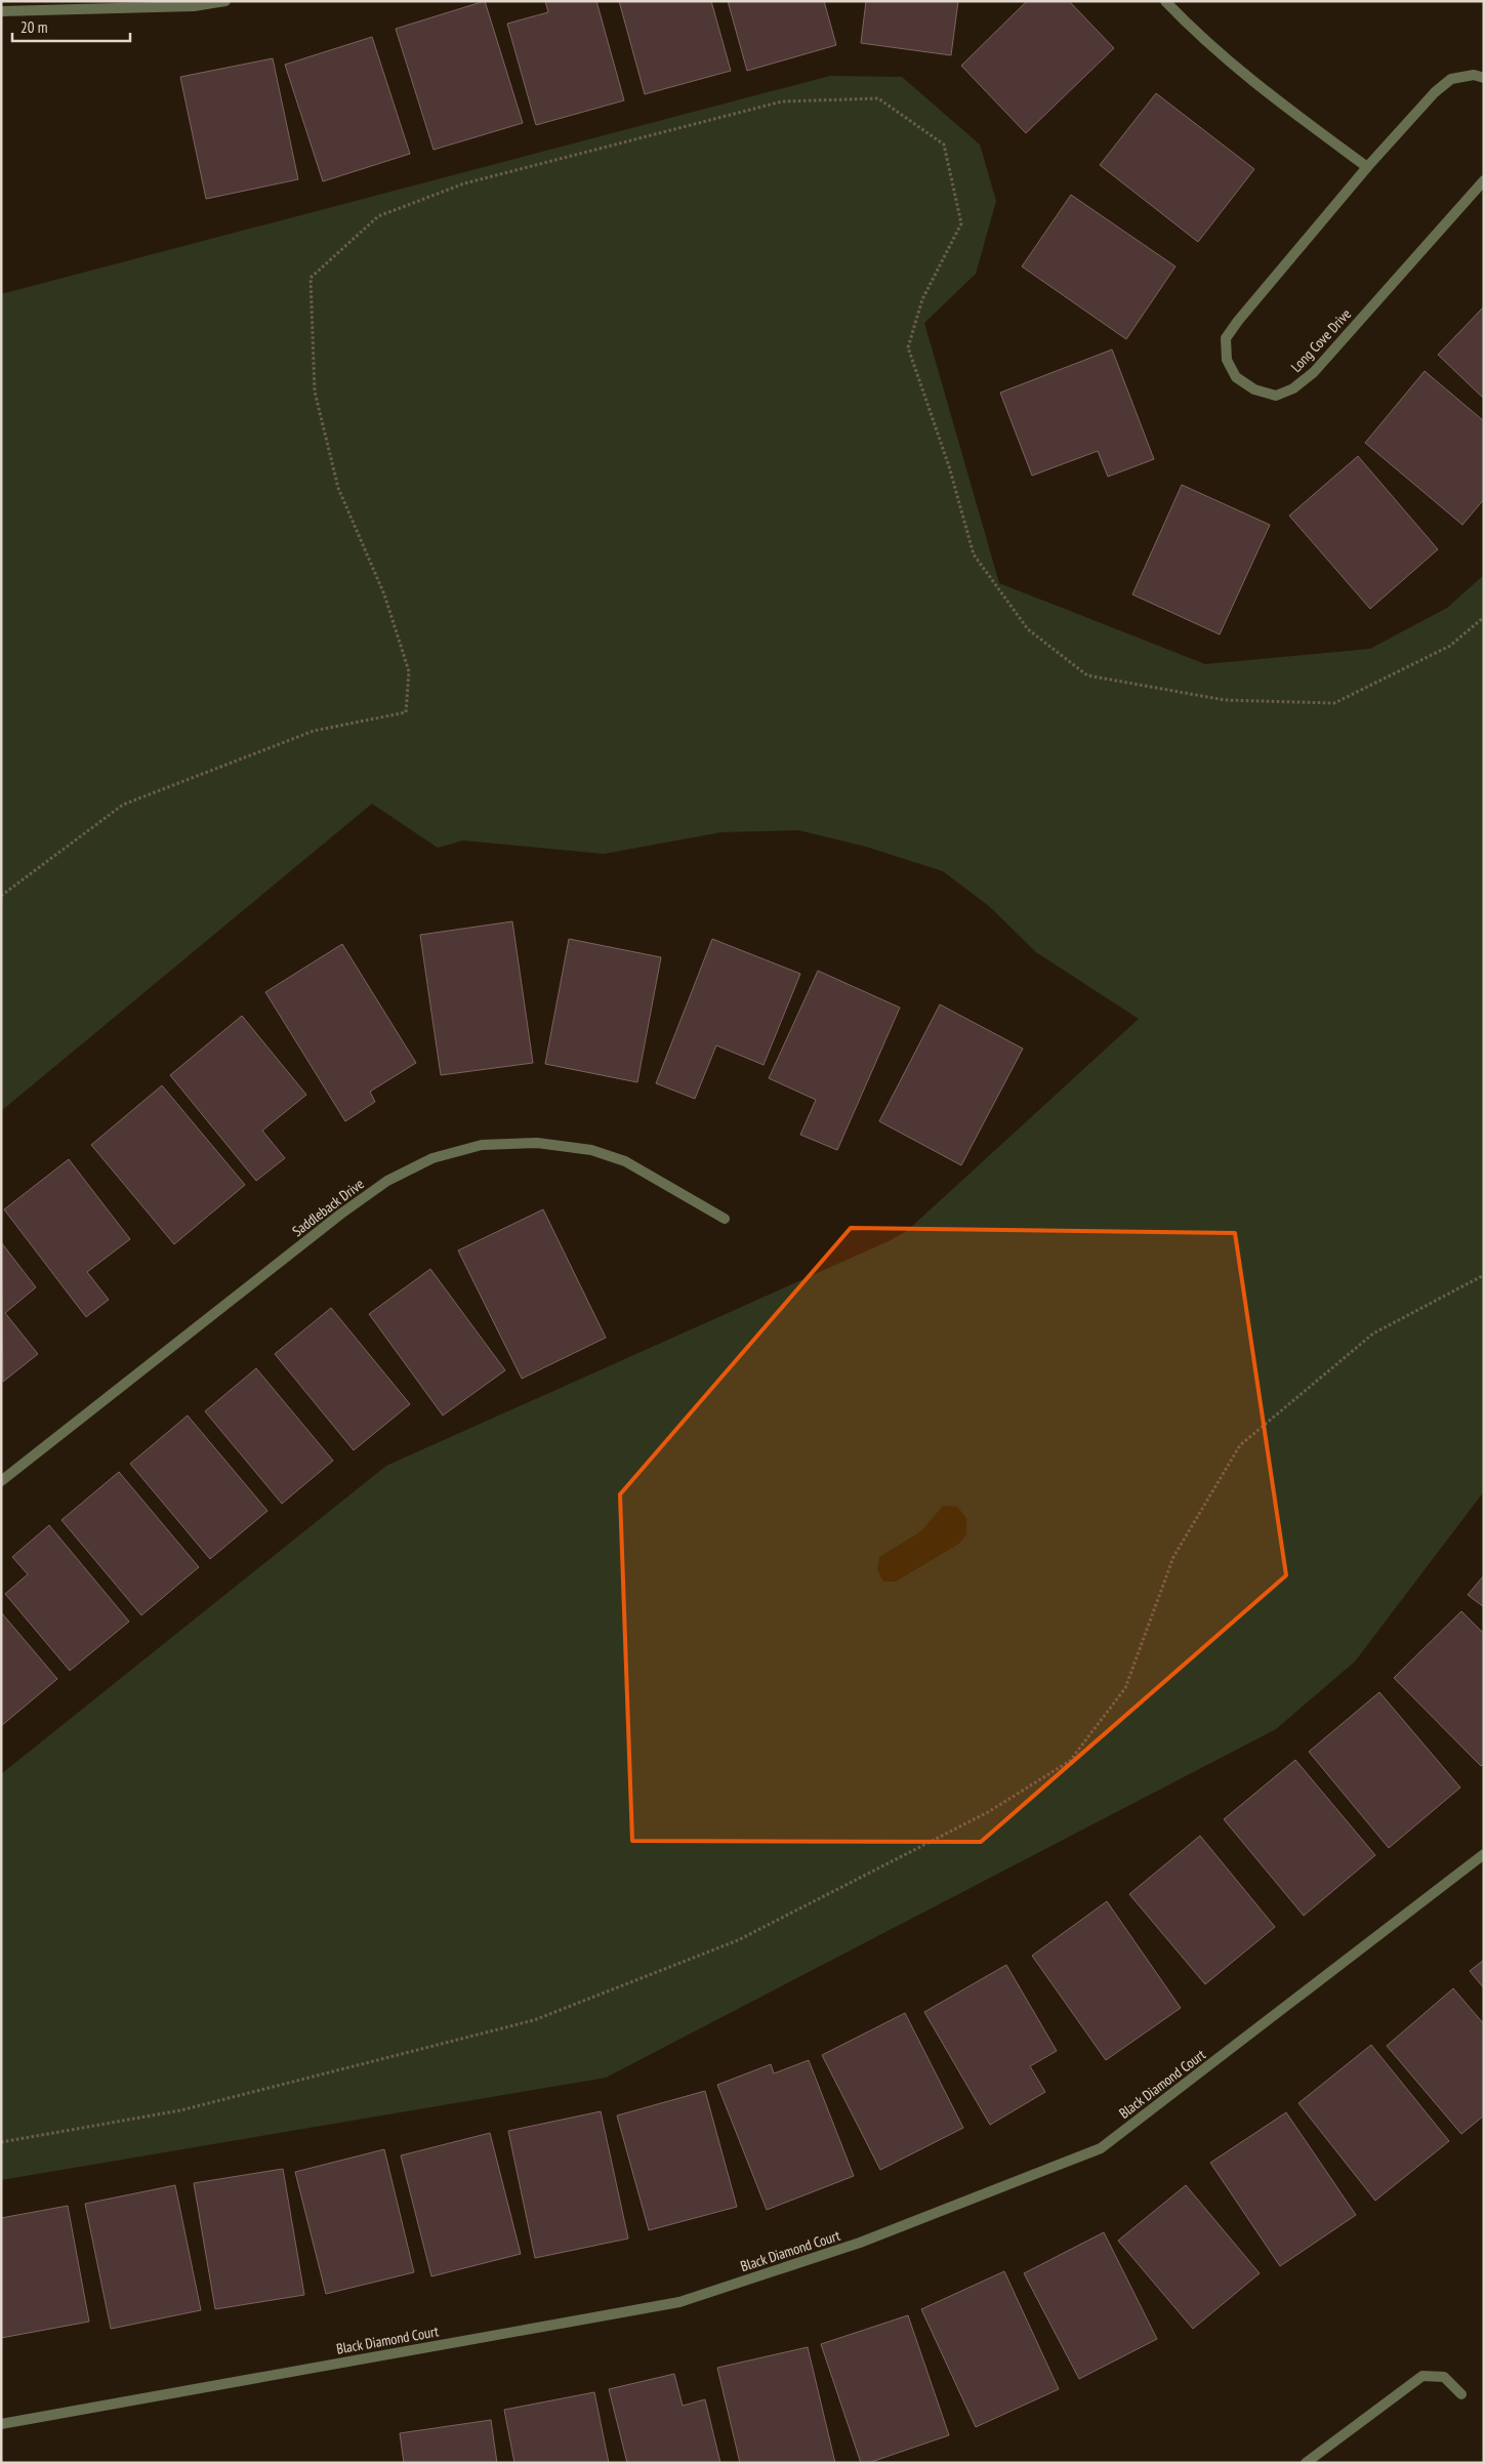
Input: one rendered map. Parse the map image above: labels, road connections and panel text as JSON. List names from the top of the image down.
{
  "streets": {
    "street": ["Long Cove Drive", "Saddleback Drive", "Black Diamond Court"]
  },
  "scale_bar": "20 m"
}
